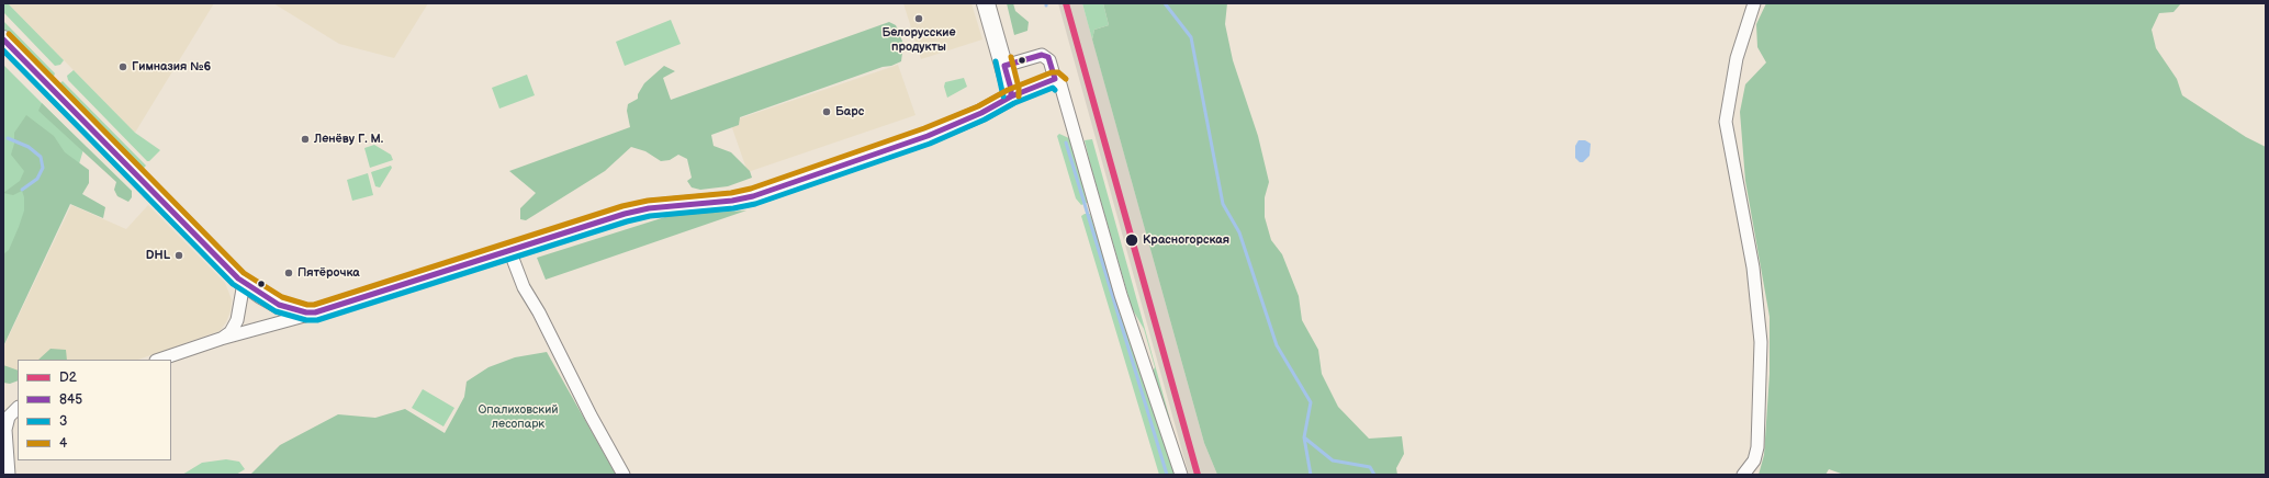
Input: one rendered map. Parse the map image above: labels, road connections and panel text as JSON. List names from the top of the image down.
{
  "parks": ["Опалиховский лесопарк"],
  "places": [
    "Белорусские продукты",
    "Гимназия №6",
    "Барс",
    "Ленёву Г. М.",
    "Красногорская",
    "DHL",
    "Пятёрочка"
  ],
  "lines": [
    "transit line D2",
    "transit line 4",
    "transit line 845",
    "transit line 3"
  ],
  "legend": [
    "D2",
    "845",
    "3",
    "4"
  ]
}
